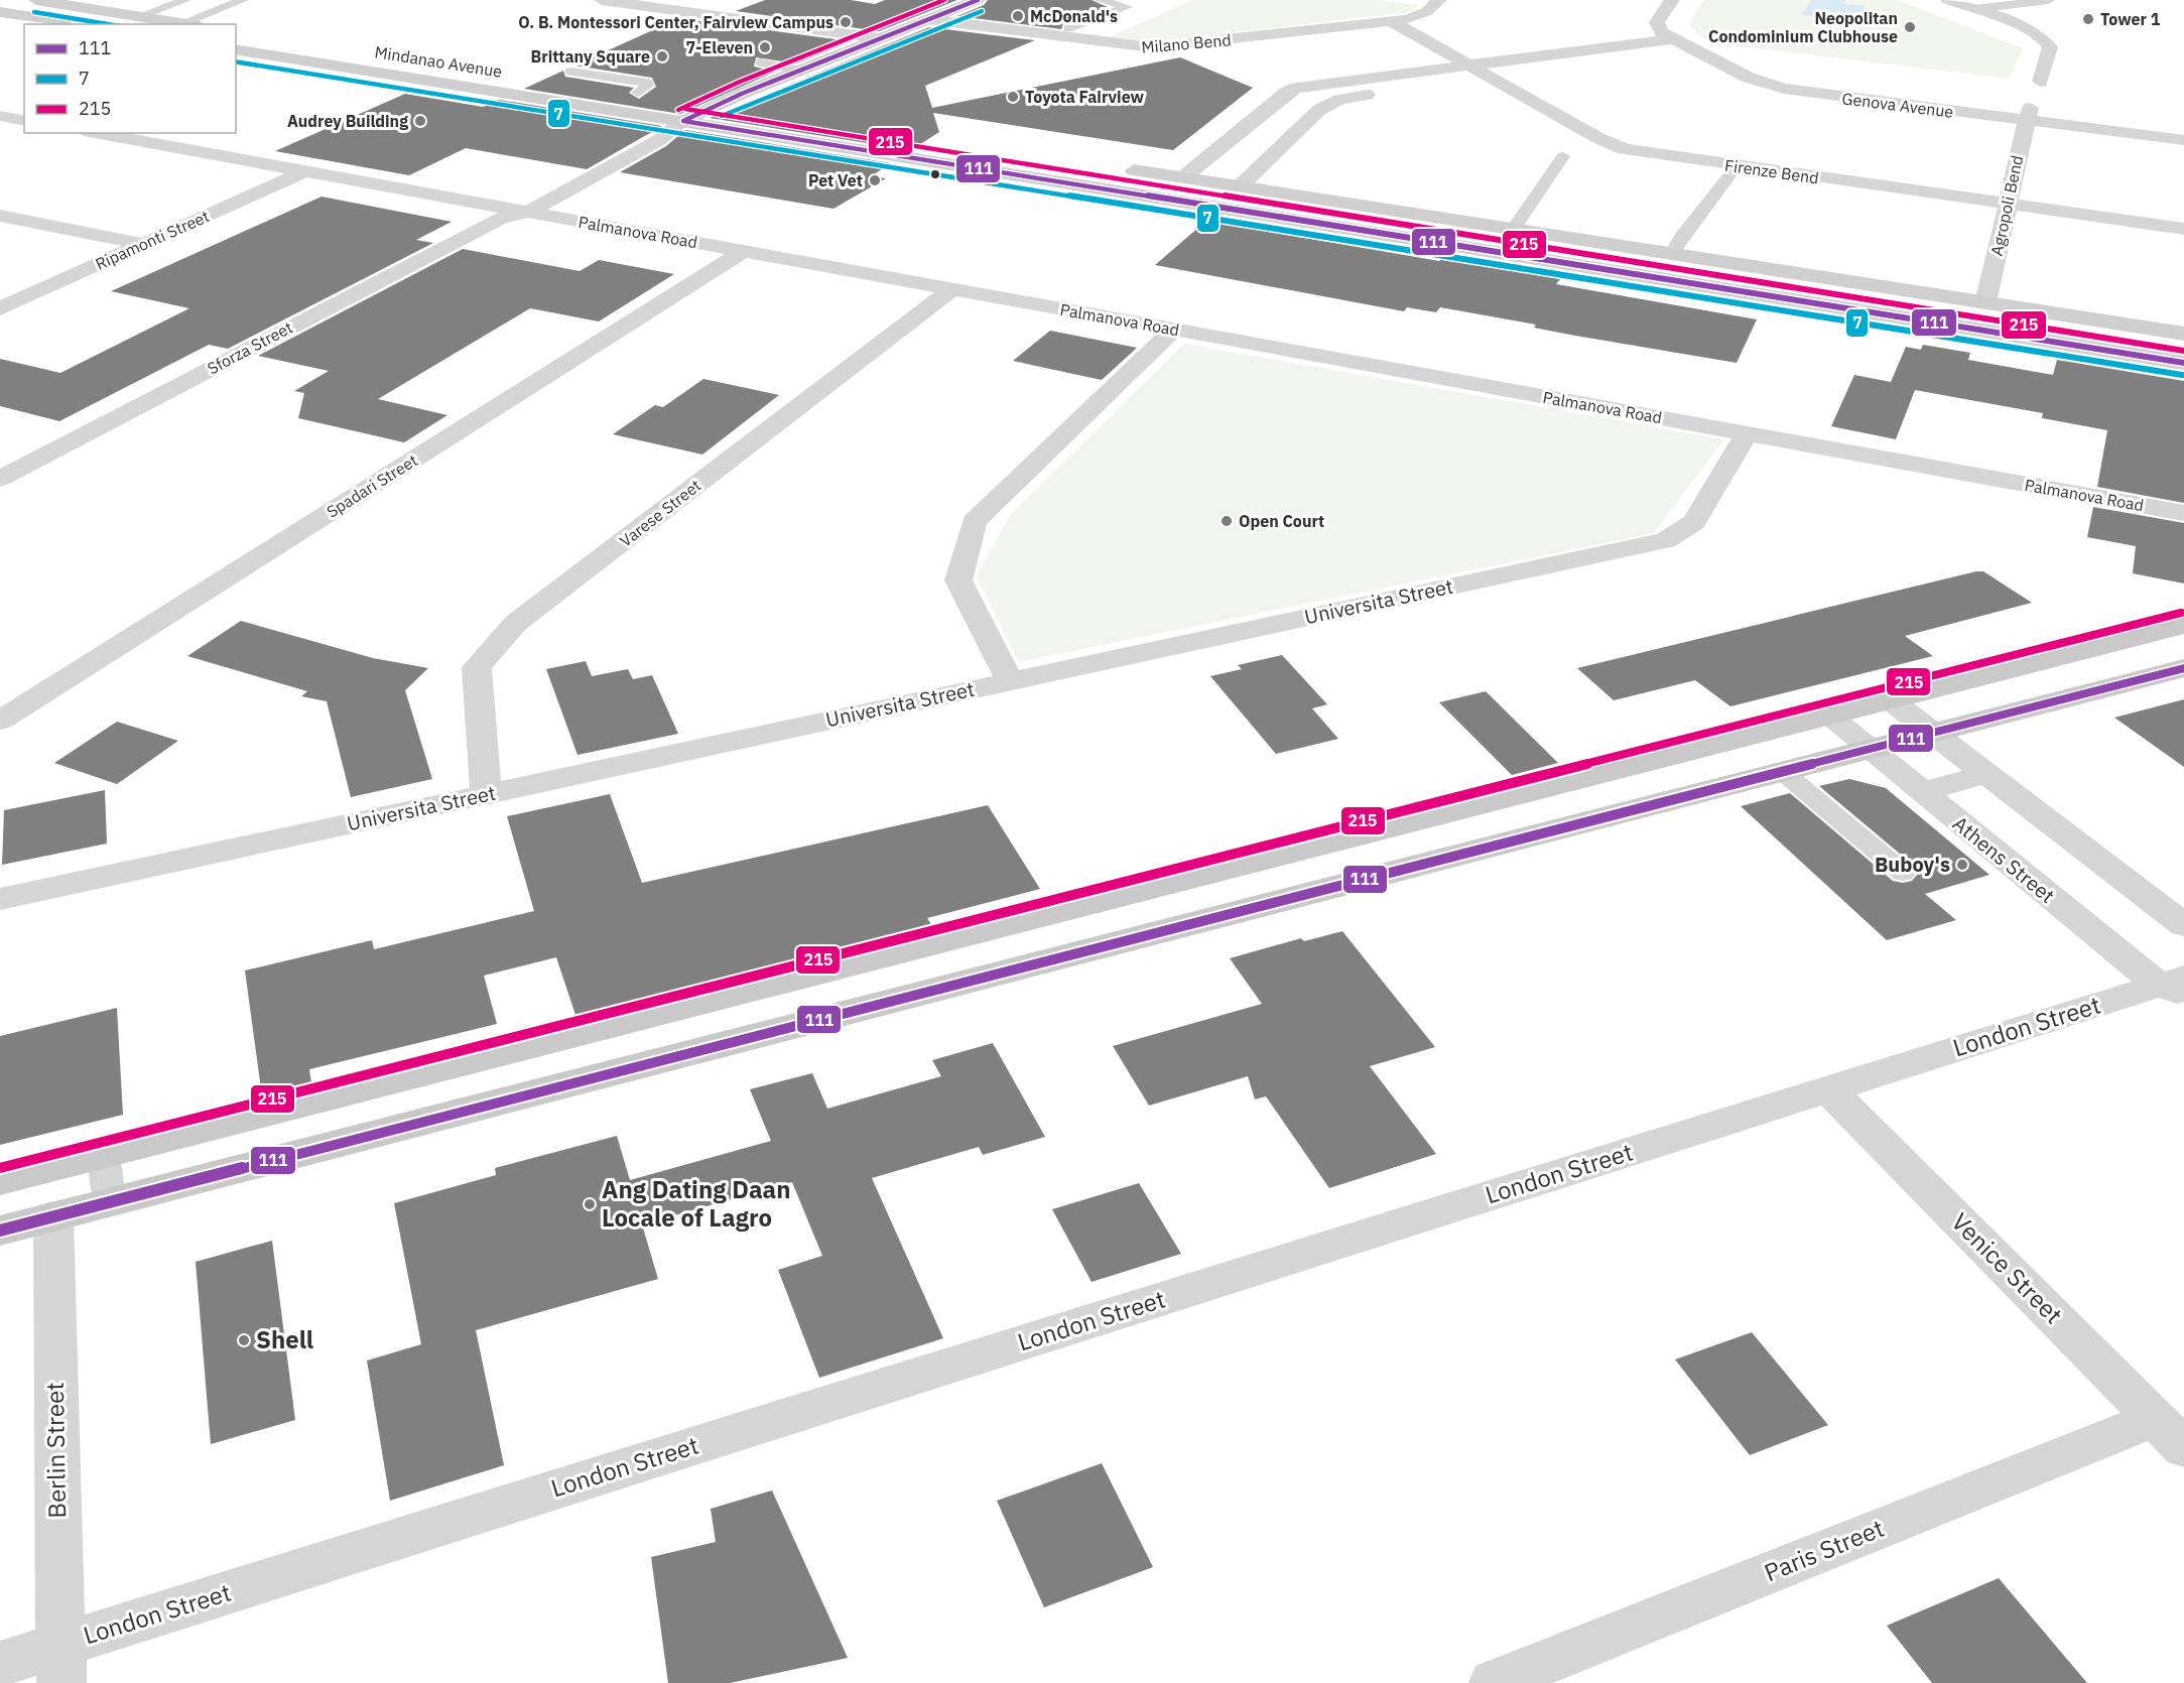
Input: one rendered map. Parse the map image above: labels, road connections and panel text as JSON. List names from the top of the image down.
{
  "streets": {
    "main road": ["Mindanao Avenue"],
    "street": [
      "Milano Bend",
      "Genova Avenue",
      "Firenze Bend",
      "Agropoli Bend",
      "Palmanova Road",
      "Ripamonti Street",
      "Sforza Street",
      "Spadari Street",
      "Varese Street",
      "Universita Street",
      "Athens Street",
      "London Street",
      "Venice Street",
      "Berlin Street",
      "Paris Street"
    ]
  },
  "crossings": [
    ["Milano Bend", "Firenze Bend"],
    ["Mindanao Avenue", "Sforza Street"],
    ["Genova Avenue", "Agropoli Bend"],
    ["Firenze Bend", "Agropoli Bend"],
    ["Palmanova Road", "Ripamonti Street"],
    ["Palmanova Road", "Sforza Street"],
    ["Palmanova Road", "Spadari Street"],
    ["Palmanova Road", "Varese Street"],
    ["Palmanova Road", "Universita Street"],
    ["Varese Street", "Universita Street"],
    ["Athens Street", "London Street"],
    ["London Street", "Venice Street"],
    ["London Street", "Berlin Street"],
    ["Venice Street", "Paris Street"]
  ],
  "places": [
    "McDonald's",
    "Tower 1",
    "O. B. Montessori Center, Fairview Campus",
    "Neopolitan Condominium Clubhouse",
    "7-Eleven",
    "Brittany Square",
    "Toyota Fairview",
    "Audrey Building",
    "Pet Vet",
    "Open Court",
    "Buboy's",
    "Ang Dating Daan Locale of Lagro",
    "Shell"
  ],
  "lines": ["transit line 111", "transit line 215", "transit line 7"],
  "legend": ["111", "7", "215"]
}
